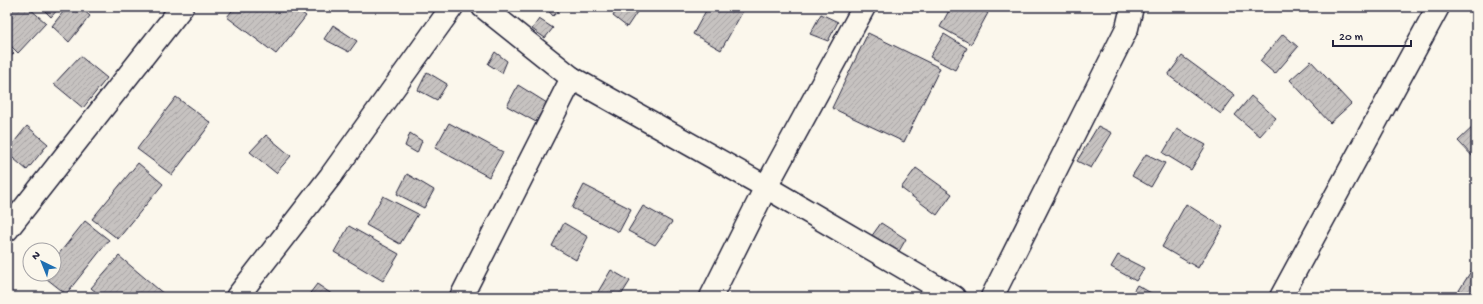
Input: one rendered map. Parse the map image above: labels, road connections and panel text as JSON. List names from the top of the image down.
{
  "scale_bar": "20 m",
  "north": "top left"
}
